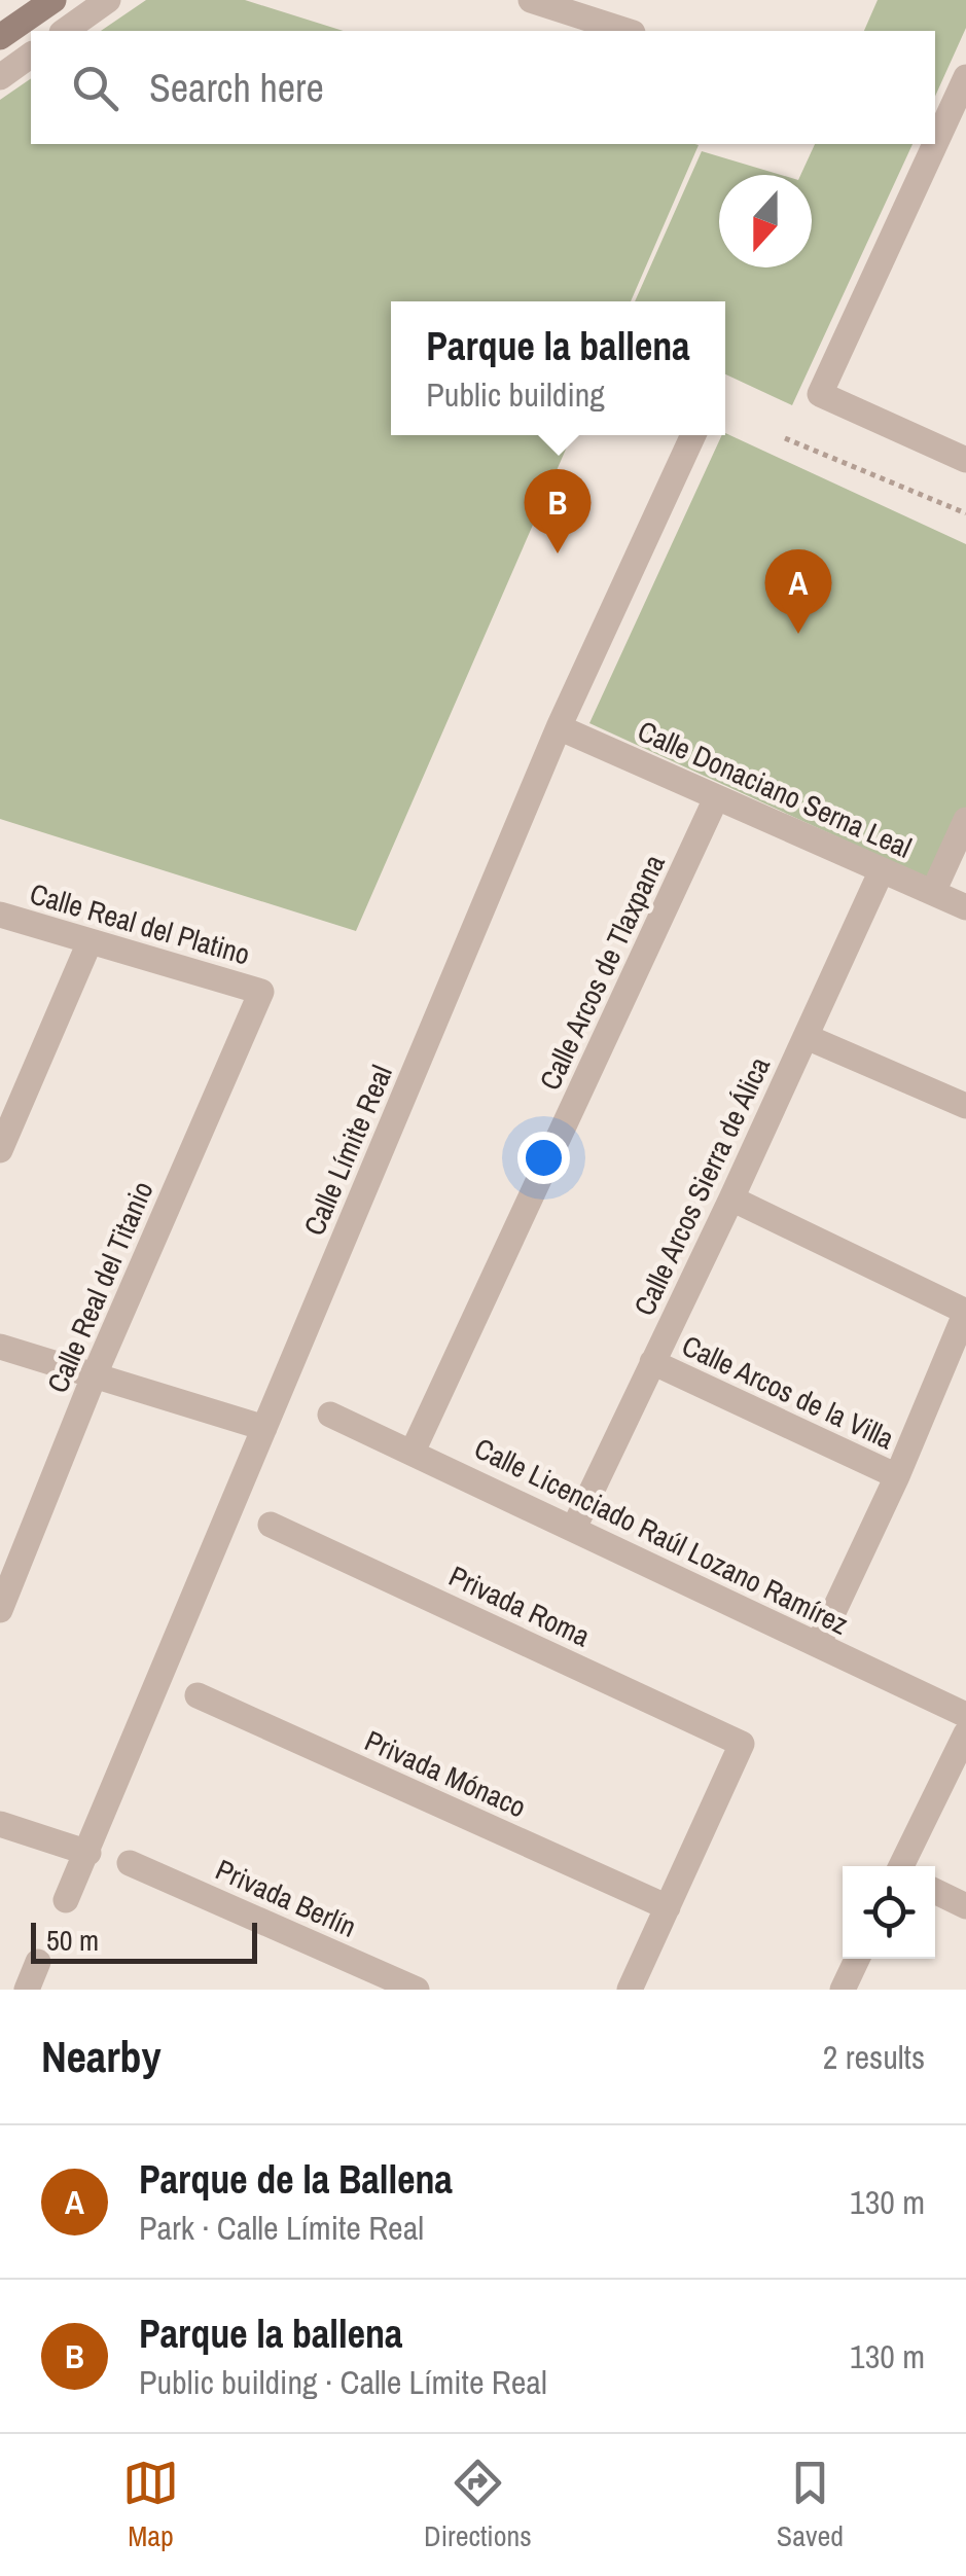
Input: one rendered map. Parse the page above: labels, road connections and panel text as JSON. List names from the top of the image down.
{
  "streets": {
    "street": [
      "Calle Donaciano Serna Leal",
      "Calle Real del Platino",
      "Calle Arcos de Tlaxpana",
      "Calle Límite Real",
      "Calle Arcos Sierra de Álica",
      "Calle Real del Titanio",
      "Calle Arcos de la Villa",
      "Calle Licenciado Raúl Lozano Ramírez",
      "Privada Roma",
      "Privada Mónaco",
      "Privada Berlín"
    ]
  },
  "crossings": [
    ["Calle Donaciano Serna Leal", "Calle Arcos de Tlaxpana"],
    ["Calle Donaciano Serna Leal", "Calle Límite Real"],
    ["Calle Donaciano Serna Leal", "Calle Arcos Sierra de Álica"],
    ["Calle Real del Platino", "Calle Real del Titanio"],
    ["Calle Arcos de Tlaxpana", "Calle Licenciado Raúl Lozano Ramírez"],
    ["Calle Arcos Sierra de Álica", "Calle Arcos de la Villa"],
    ["Calle Arcos Sierra de Álica", "Calle Licenciado Raúl Lozano Ramírez"],
    ["Privada Roma", "Privada Mónaco"]
  ],
  "scale_bar": "50 m",
  "north": "bottom",
  "page": {
    "search": "Search here",
    "popup": ["Parque la ballena", "Public building"],
    "pins": ["B", "A"],
    "scale": "50 m",
    "heading": ["Nearby", "2 results"],
    "list": [
      {
        "mark": "A",
        "name": "Parque de la Ballena",
        "note": "Park · Calle Límite Real",
        "value": "130 m"
      },
      {
        "mark": "B",
        "name": "Parque la ballena",
        "note": "Public building · Calle Límite Real",
        "value": "130 m"
      }
    ],
    "nav": ["Map", "Directions", "Saved"]
  }
}
